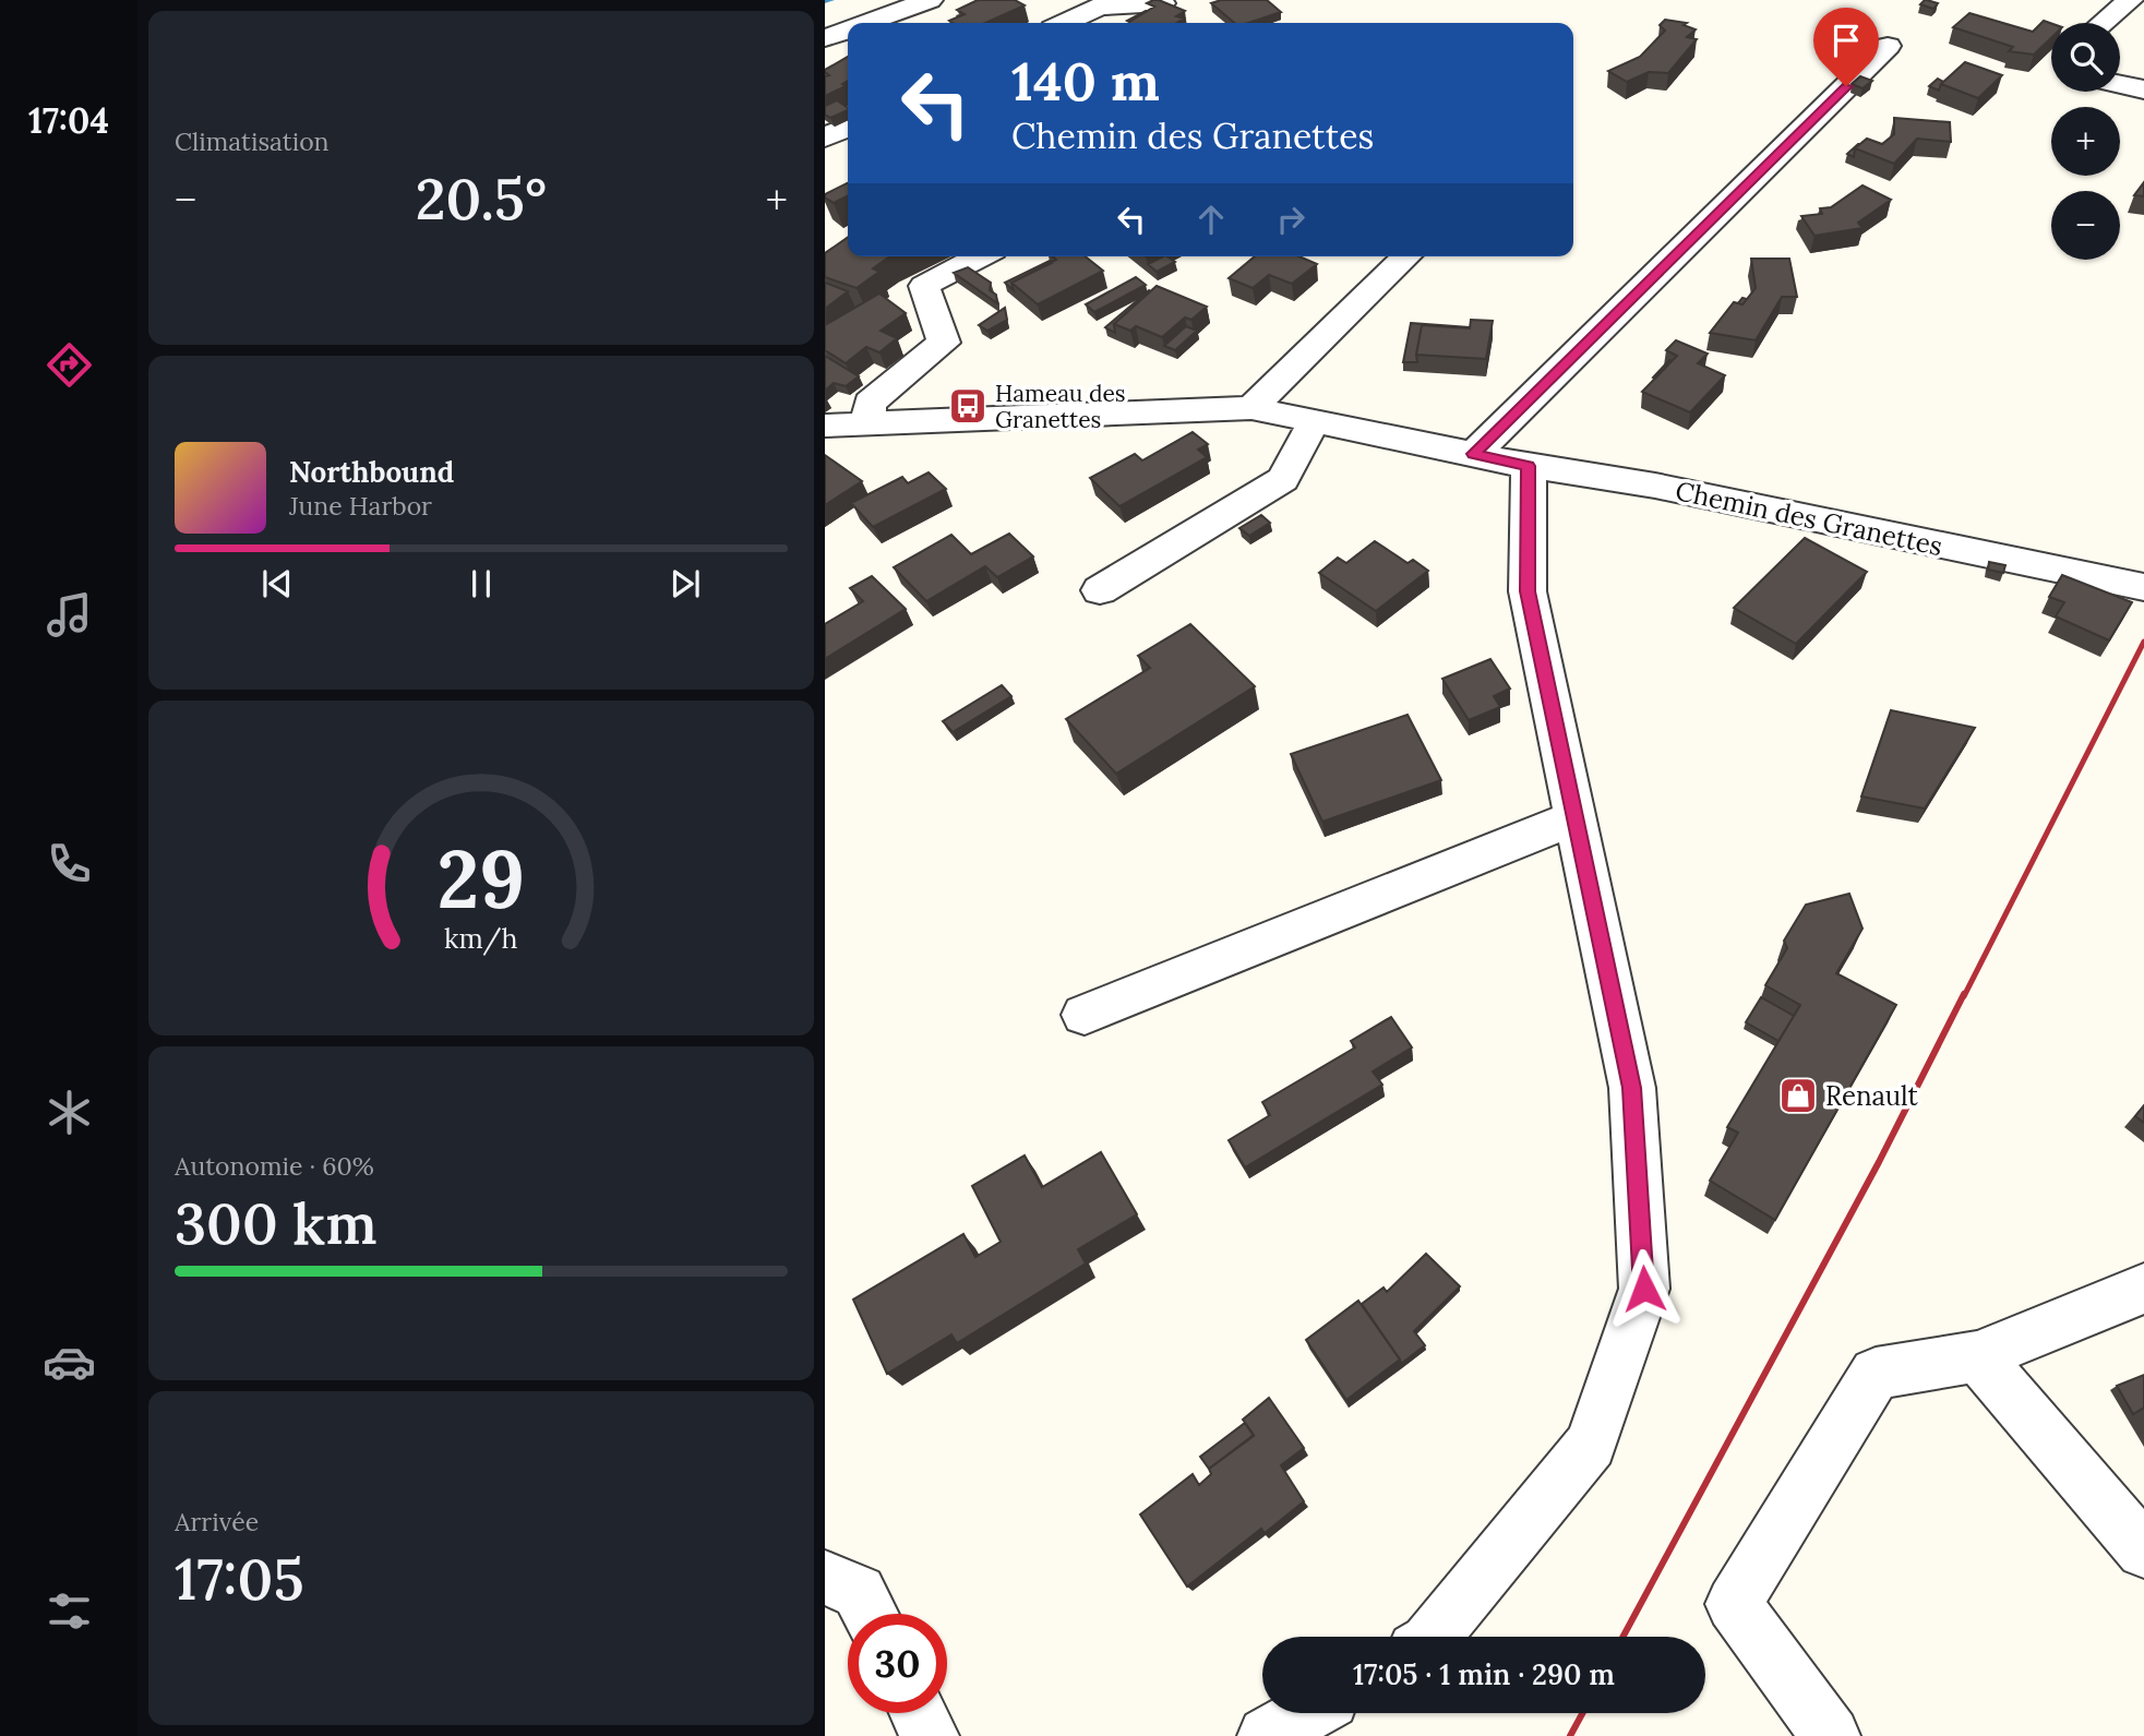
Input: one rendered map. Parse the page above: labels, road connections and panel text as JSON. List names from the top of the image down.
{
  "streets": {
    "street": ["Chemin des Granettes"]
  },
  "places": {
    "bus stop": ["Hameau des Granettes"],
    "shop": ["Renault"]
  },
  "page": {
    "tabs": "17:04",
    "tile": [
      "Climatisation",
      ["Autonomie · 60%", "300 km"],
      ["Arrivée", "17:05"]
    ],
    "map_buttons": ["+", "−"],
    "turn": ["140 m", "Chemin des Granettes"],
    "heat": ["−", "20.5°", "+"],
    "song": ["Northbound", "June Harbor"],
    "limit": "30",
    "trip": "17:05 · 1 min · 290 m",
    "gauge": ["29", "km/h"]
  }
}
